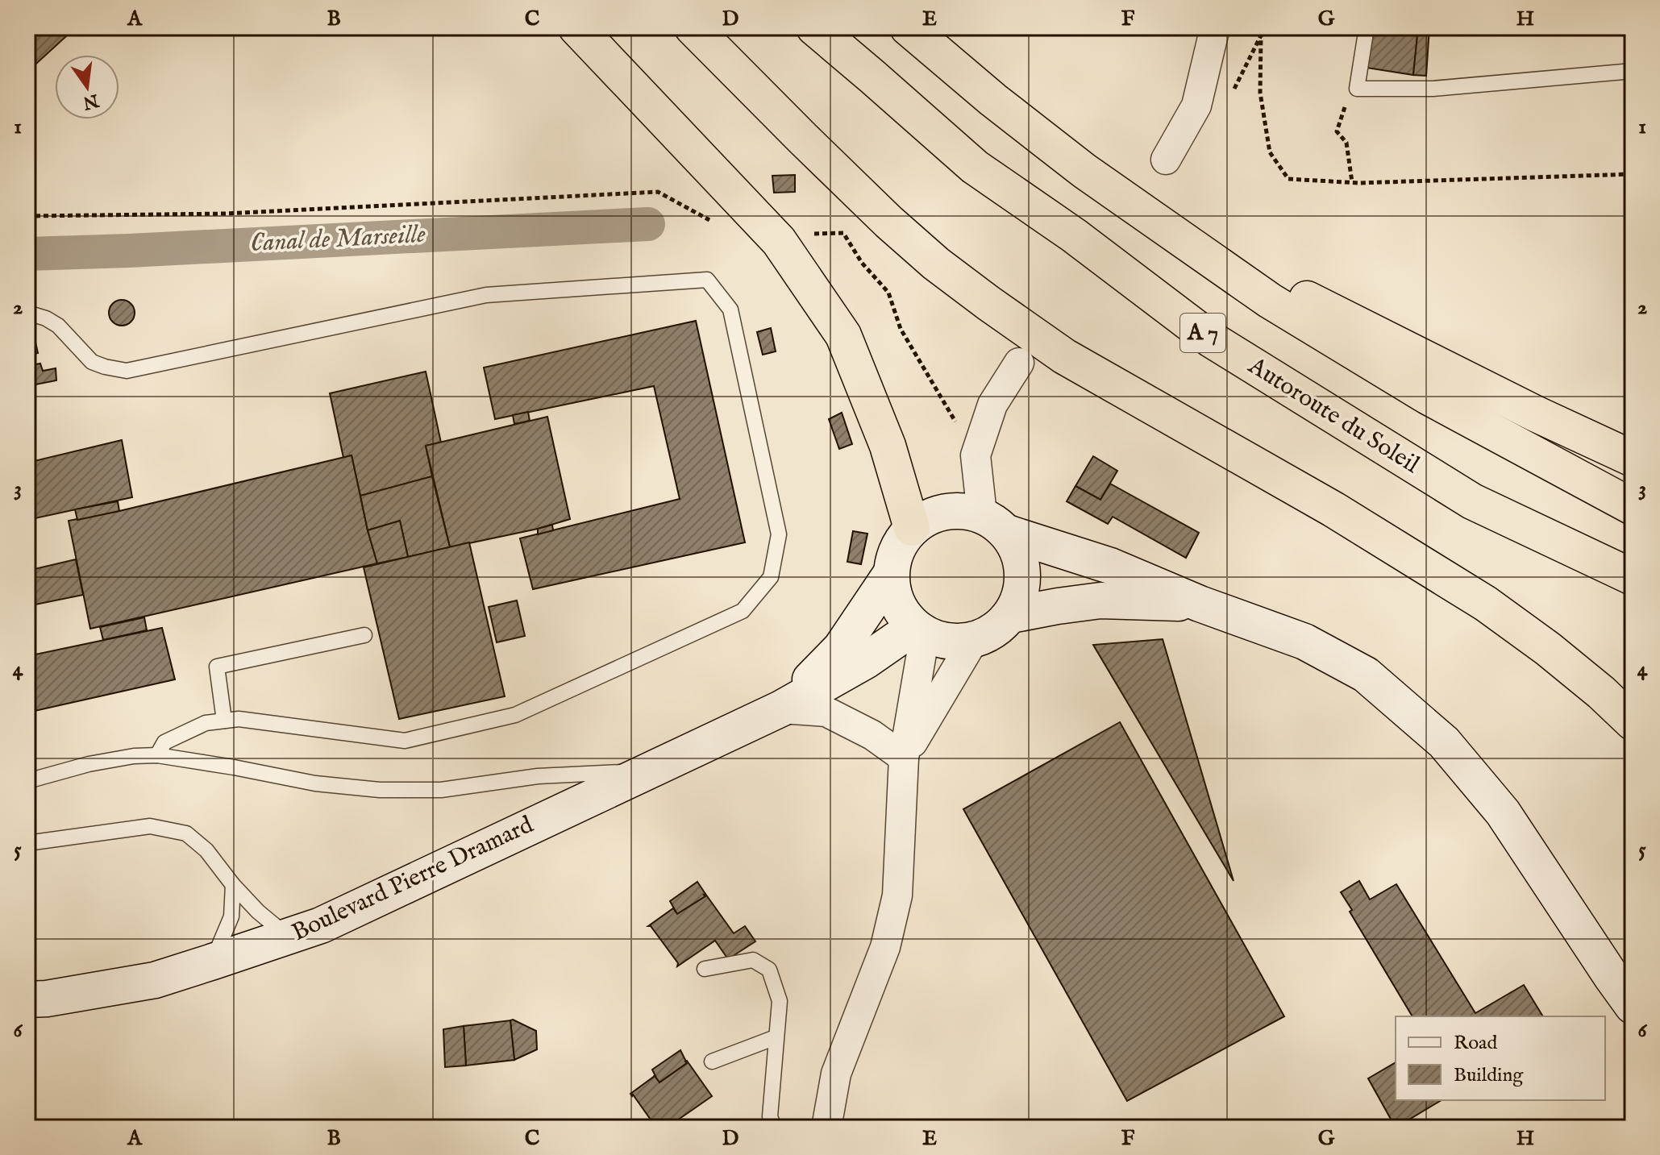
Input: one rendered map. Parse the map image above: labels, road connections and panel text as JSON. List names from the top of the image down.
{
  "streets": {
    "highway": ["A 7", "Autoroute du Soleil"],
    "street": ["Boulevard Pierre Dramard"]
  },
  "water": ["Canal de Marseille"],
  "legend": ["Road", "Building"],
  "north": "bottom",
  "grid": {
    "columns": [
      "A",
      "B",
      "C",
      "D",
      "E",
      "F",
      "G",
      "H"
    ],
    "rows": [
      "1",
      "2",
      "3",
      "4",
      "5",
      "6"
    ]
  }
}
